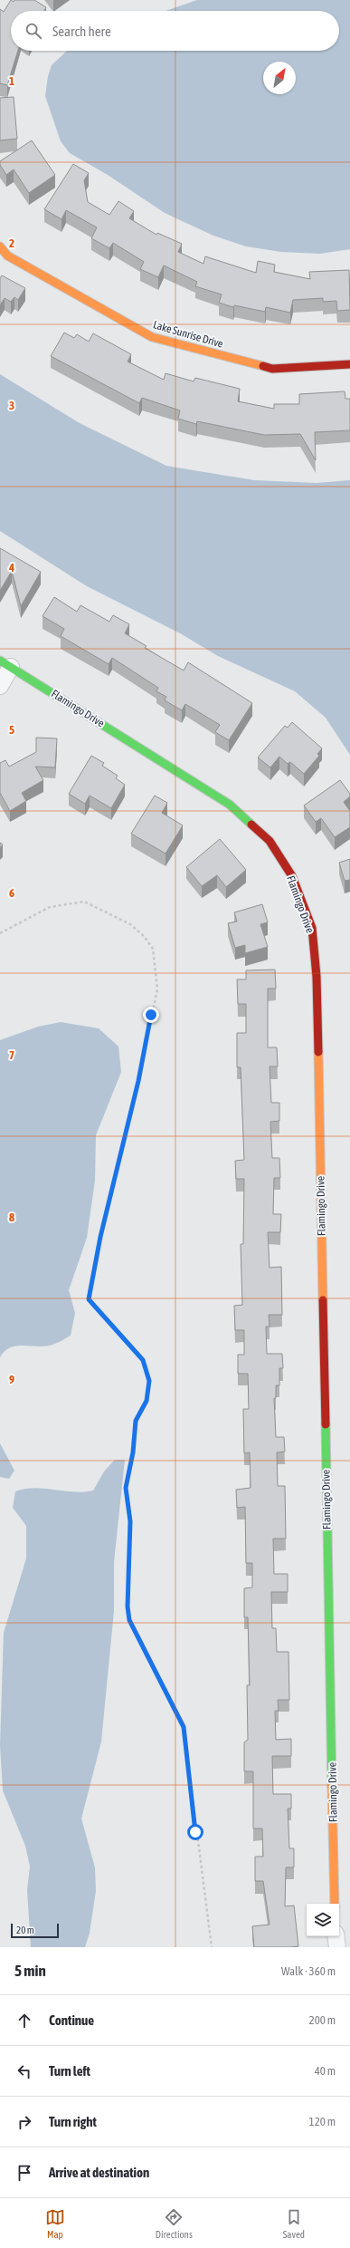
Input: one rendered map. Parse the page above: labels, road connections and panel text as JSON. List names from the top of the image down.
{
  "streets": {
    "street": ["Lake Sunrise Drive", "Flamingo Drive"]
  },
  "scale_bar": "20 m",
  "north": "top right",
  "page": {
    "search": "Search here",
    "scale": "20 m",
    "heading": ["5 min", "Walk · 360 m"],
    "list": [
      ["Continue", "200 m"],
      ["Turn left", "40 m"],
      ["Turn right", "120 m"],
      "Arrive at destination"
    ],
    "nav": ["Map", "Directions", "Saved"]
  },
  "grid": {
    "rows": [
      "1",
      "2",
      "3",
      "4",
      "5",
      "6",
      "7",
      "8",
      "9"
    ]
  }
}
